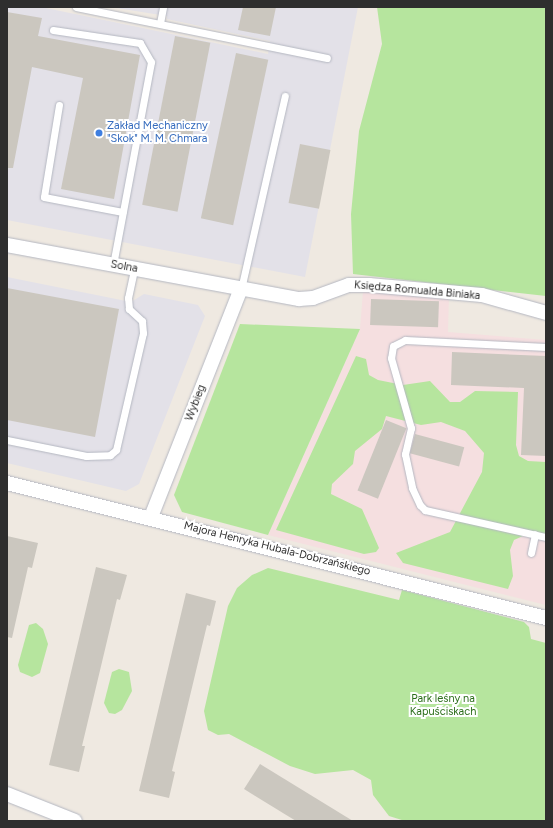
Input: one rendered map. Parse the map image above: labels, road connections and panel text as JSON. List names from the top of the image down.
{
  "streets": {
    "street": [
      "Solna",
      "Księdza Romualda Biniaka",
      "Wybieg",
      "Majora Henryka Hubala-Dobrzańskiego"
    ]
  },
  "crossings": [
    ["Solna", "Księdza Romualda Biniaka"],
    ["Solna", "Wybieg"],
    ["Księdza Romualda Biniaka", "Wybieg"],
    ["Wybieg", "Majora Henryka Hubala-Dobrzańskiego"]
  ],
  "parks": ["Park leśny na Kapuściskach"],
  "places": ["Zakład Mechaniczny \"Skok\" M. M. Chmara"]
}
